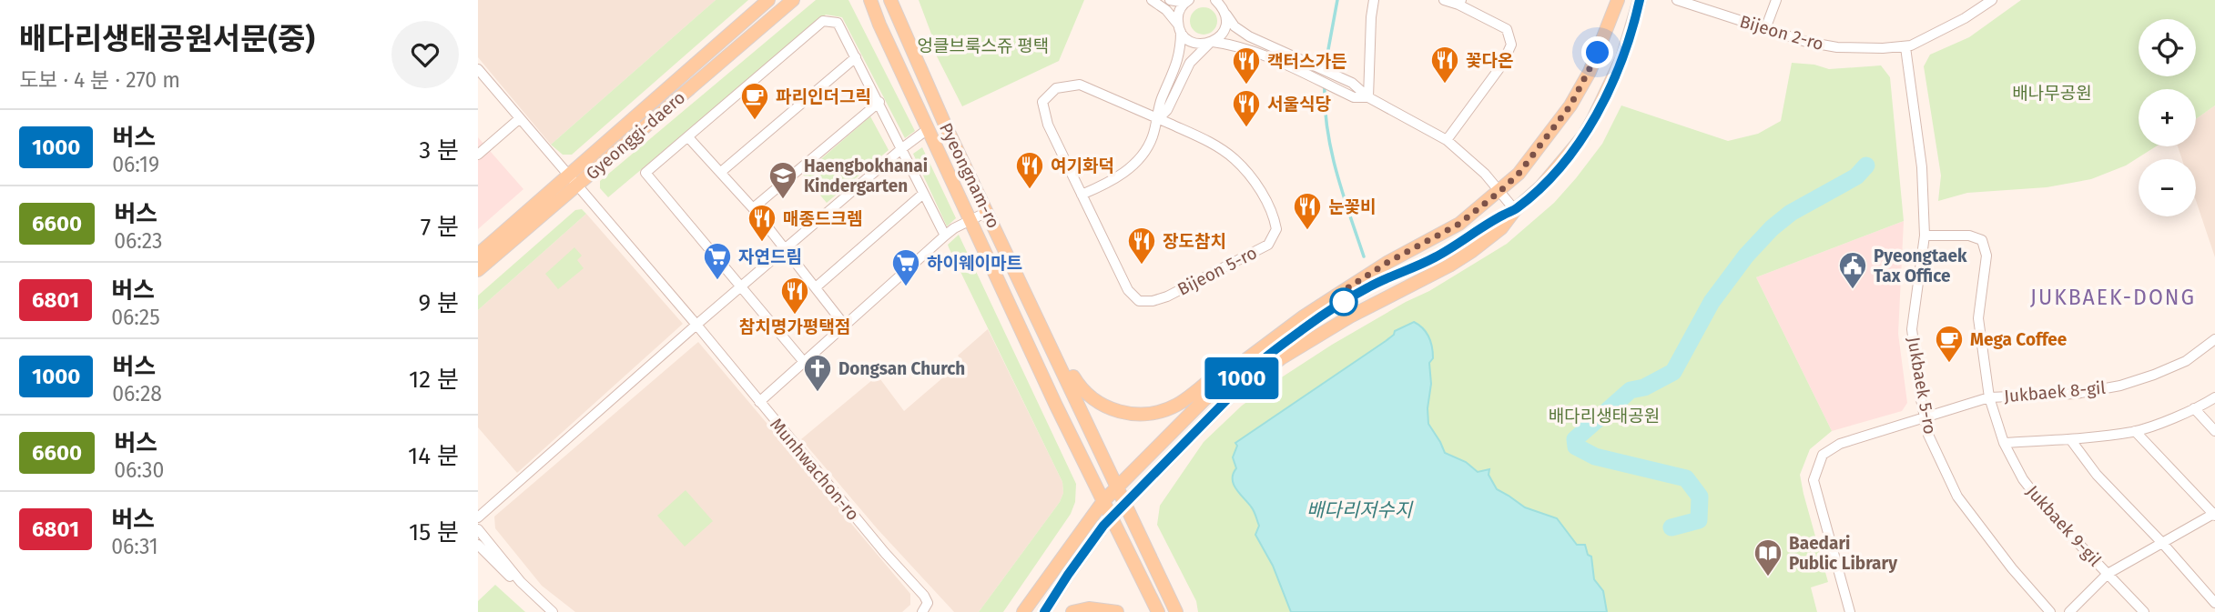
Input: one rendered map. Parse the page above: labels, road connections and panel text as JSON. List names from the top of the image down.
{
  "streets": {
    "main road": ["Gyeonggi-daero", "Pyeongnam-ro"],
    "street": [
      "Bijeon 2-ro",
      "Bijeon 5-ro",
      "Jukbaek 5-ro",
      "Jukbaek 8-gil",
      "Munhwachon-ro",
      "Jukbaek 9-gil"
    ]
  },
  "crossings": [
    ["Bijeon 2-ro", "Jukbaek 5-ro"],
    ["Gyeonggi-daero", "Munhwachon-ro"],
    ["Jukbaek 5-ro", "Jukbaek 8-gil"],
    ["Jukbaek 5-ro", "Jukbaek 9-gil"],
    ["Jukbaek 8-gil", "Jukbaek 9-gil"]
  ],
  "districts": ["JUKBAEK-DONG"],
  "water": ["배다리저수지"],
  "parks": ["엉클브룩스쥬 평택", "배나무공원", "배다리생태공원"],
  "places": {
    "restaurant": [
      "꽃다온",
      "캑터스가든",
      "서울식당",
      "여기화덕",
      "눈꽃비",
      "매종드크렘",
      "장도참치",
      "참치명가평택점"
    ],
    "cafe": ["파리인더그릭", "Mega Coffee"],
    "school or university": ["Haengbokhanai Kindergarten"],
    "supermarket": ["자연드림", "하이웨이마트"],
    "public building": ["Pyeongtaek Tax Office"],
    "church": ["Dongsan Church"],
    "library": ["Baedari Public Library"]
  },
  "lines": ["bus line 1000"],
  "page": {
    "heading": ["배다리생태공원서문(중)", "도보 · 4 분 · 270 m"],
    "on_map": "1000",
    "map_buttons": ["+", "−"],
    "list": [
      {
        "mark": "1000",
        "name": "버스",
        "note": "06:19",
        "value": "3 분"
      },
      {
        "mark": "6600",
        "name": "버스",
        "note": "06:23",
        "value": "7 분"
      },
      {
        "mark": "6801",
        "name": "버스",
        "note": "06:25",
        "value": "9 분"
      },
      {
        "mark": "1000",
        "name": "버스",
        "note": "06:28",
        "value": "12 분"
      },
      {
        "mark": "6600",
        "name": "버스",
        "note": "06:30",
        "value": "14 분"
      },
      {
        "mark": "6801",
        "name": "버스",
        "note": "06:31",
        "value": "15 분"
      }
    ]
  }
}
